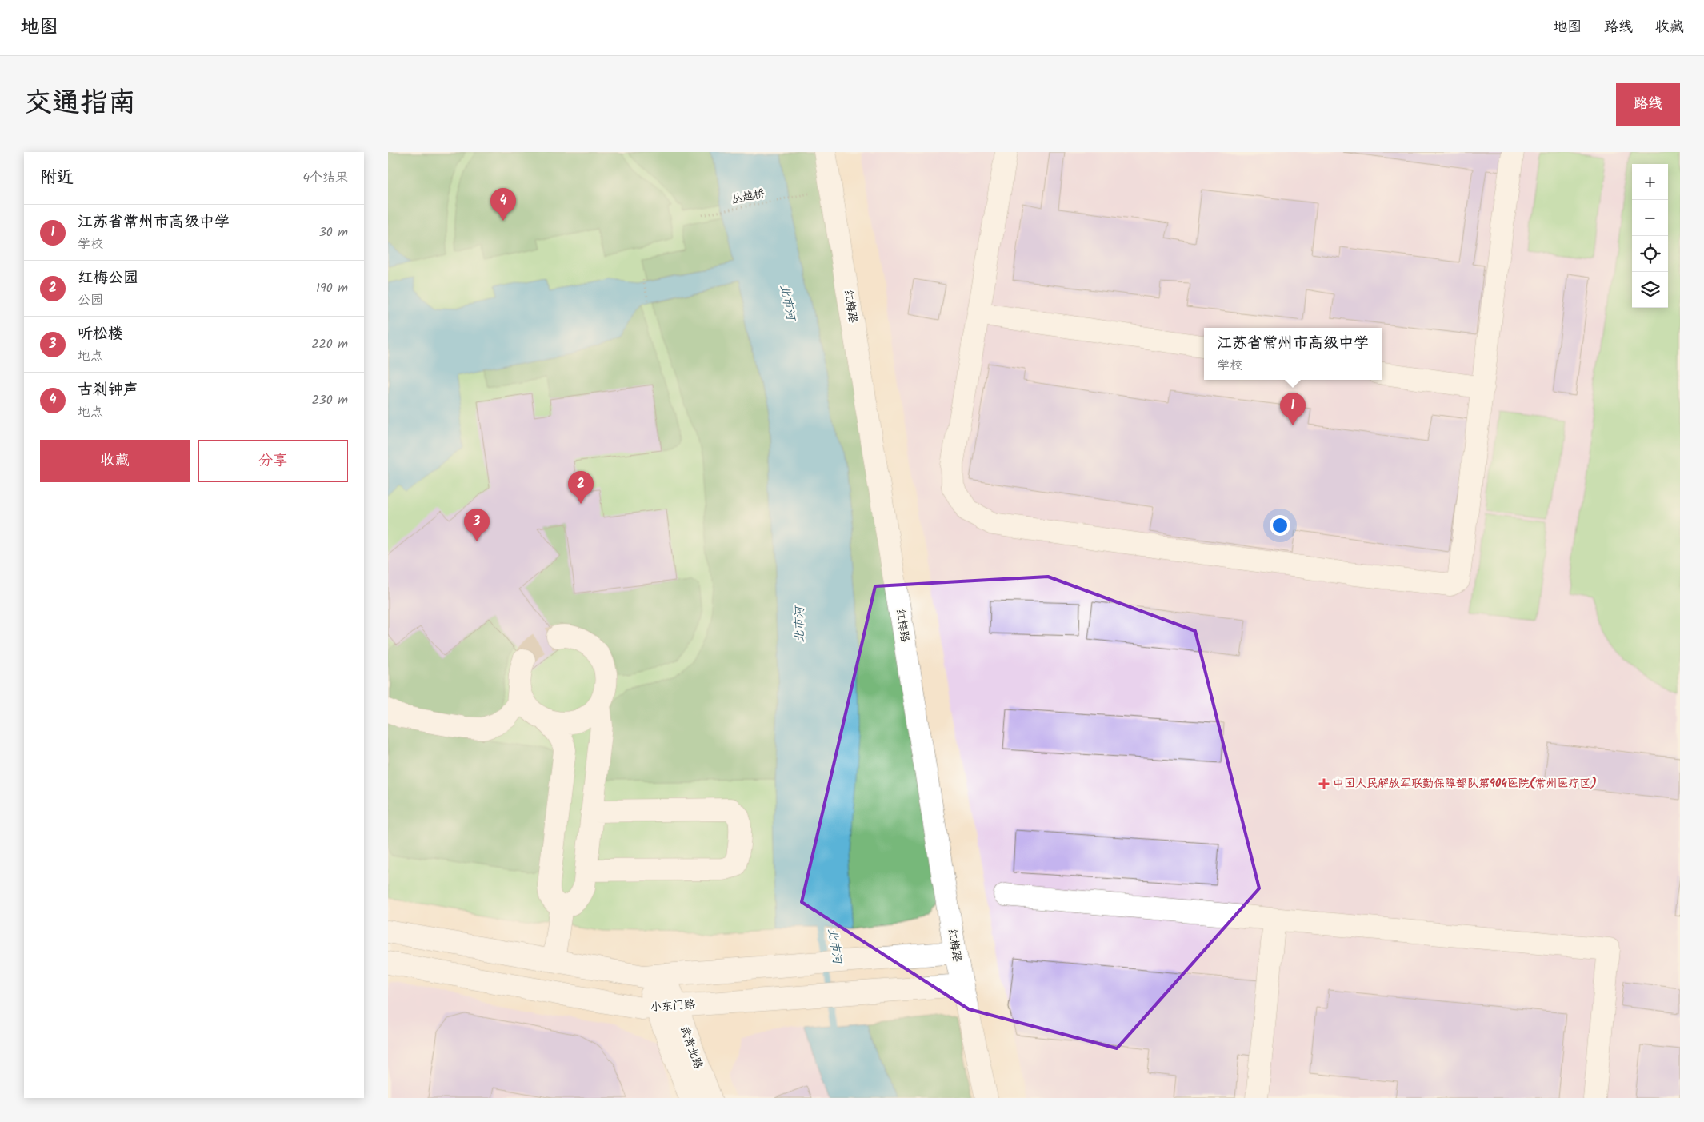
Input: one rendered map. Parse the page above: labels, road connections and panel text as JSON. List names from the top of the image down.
{
  "streets": {
    "street": ["红梅路", "小东门路", "武青北路"],
    "path": ["丛越桥"]
  },
  "crossings": [
    ["红梅路", "小东门路"],
    ["小东门路", "武青北路"]
  ],
  "water": ["北市河"],
  "places": {
    "health": ["中国人民解放军联勤保障部队第904医院(常州医疗区)"]
  },
  "page": {
    "header": "地图",
    "nav": ["地图", "路线", "收藏"],
    "title": "交通指南",
    "buttons": [
      "路线",
      ["收藏", "分享"]
    ],
    "heading": ["附近", "4个结果"],
    "map_buttons": ["+", "−"],
    "pins": [
      "4",
      "1",
      "2",
      "3"
    ],
    "list": [
      {
        "mark": "1",
        "name": "江苏省常州市高级中学",
        "note": "学校",
        "value": "30 m"
      },
      {
        "mark": "2",
        "name": "红梅公园",
        "note": "公园",
        "value": "190 m"
      },
      {
        "mark": "3",
        "name": "听松楼",
        "note": "地点",
        "value": "220 m"
      },
      {
        "mark": "4",
        "name": "古刹钟声",
        "note": "地点",
        "value": "230 m"
      }
    ],
    "popup": ["江苏省常州市高级中学", "学校"]
  }
}
